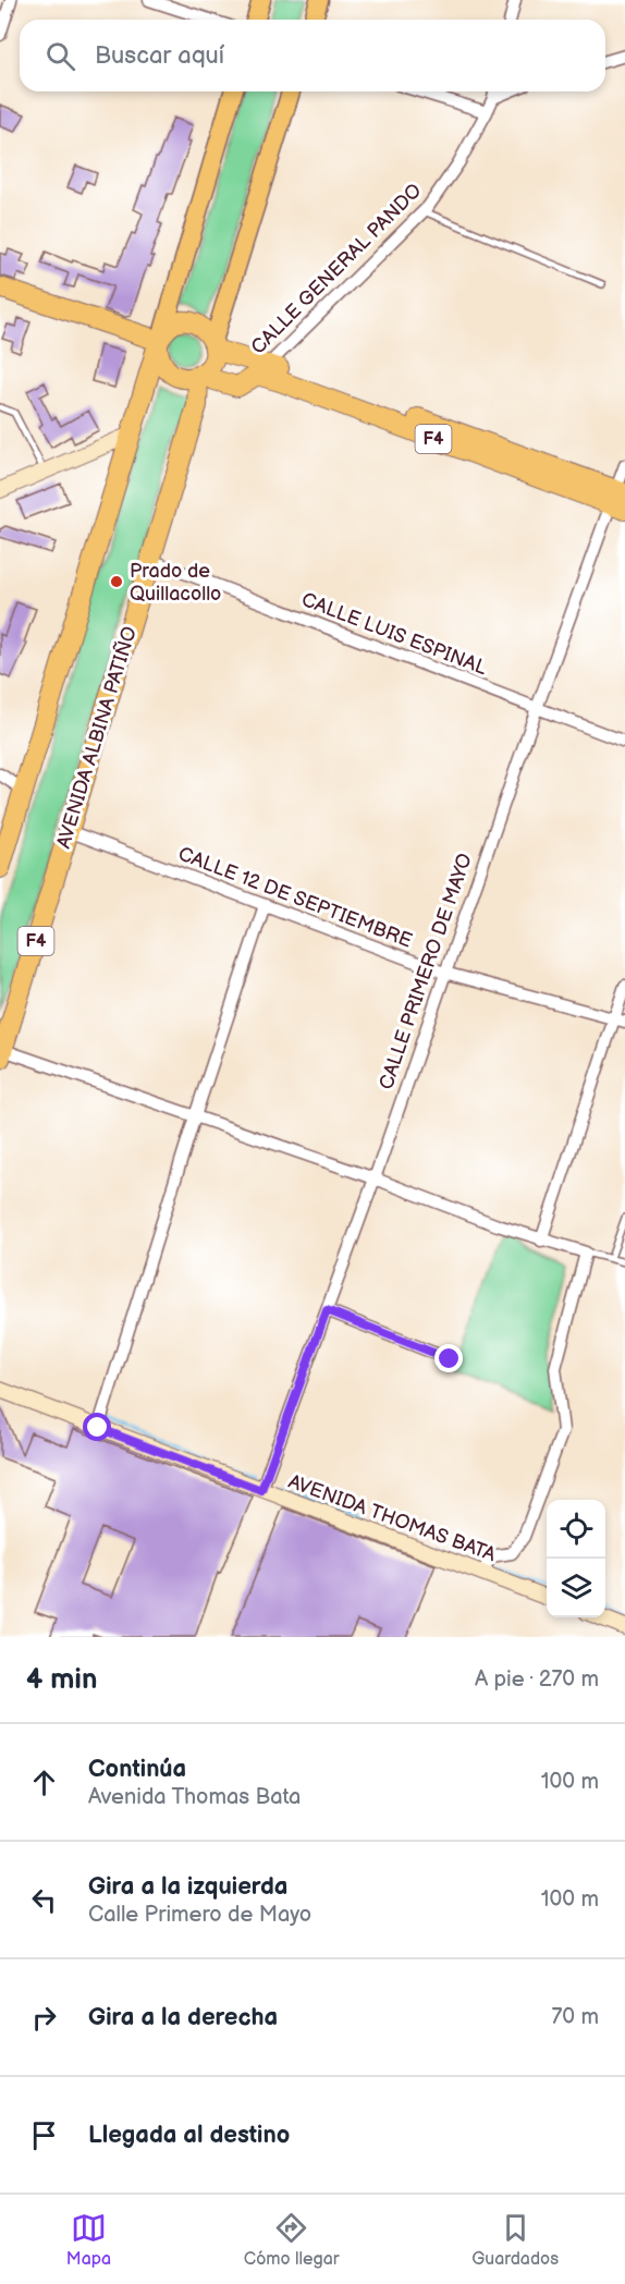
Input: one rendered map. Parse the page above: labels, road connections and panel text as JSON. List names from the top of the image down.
{
  "streets": {
    "highway": ["F4", "AVENIDA ALBINA PATIÑO"],
    "main road": ["AVENIDA THOMAS BATA"],
    "street": [
      "CALLE GENERAL PANDO",
      "CALLE LUIS ESPINAL",
      "CALLE 12 DE SEPTIEMBRE",
      "CALLE PRIMERO DE MAYO"
    ]
  },
  "crossings": [
    ["CALLE GENERAL PANDO", "F4"],
    ["F4", "AVENIDA ALBINA PATIÑO"],
    ["F4", "CALLE PRIMERO DE MAYO"],
    ["CALLE LUIS ESPINAL", "AVENIDA ALBINA PATIÑO"],
    ["CALLE LUIS ESPINAL", "CALLE PRIMERO DE MAYO"],
    ["AVENIDA ALBINA PATIÑO", "CALLE 12 DE SEPTIEMBRE"],
    ["CALLE 12 DE SEPTIEMBRE", "CALLE PRIMERO DE MAYO"],
    ["CALLE PRIMERO DE MAYO", "AVENIDA THOMAS BATA"]
  ],
  "places": ["Prado de Quillacollo"],
  "page": {
    "search": "Buscar aquí",
    "heading": ["4 min", "A pie · 270 m"],
    "list": [
      ["Continúa", "Avenida Thomas Bata", "100 m"],
      ["Gira a la izquierda", "Calle Primero de Mayo", "100 m"],
      ["Gira a la derecha", "70 m"],
      "Llegada al destino"
    ],
    "nav": ["Mapa", "Cómo llegar", "Guardados"]
  }
}
